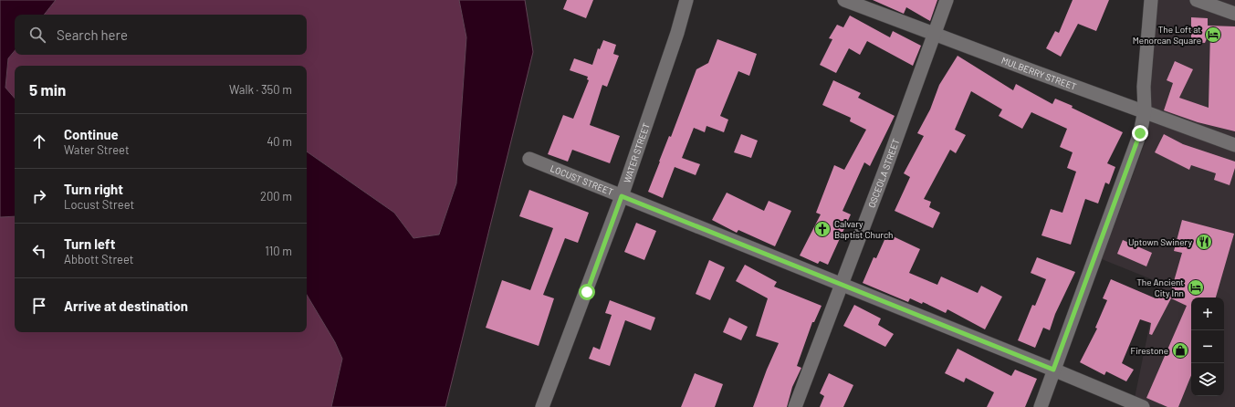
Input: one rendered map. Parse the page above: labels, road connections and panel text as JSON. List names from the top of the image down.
{
  "streets": {
    "street": [
      "MULBERRY STREET",
      "WATER STREET",
      "OSCEOLA STREET",
      "LOCUST STREET"
    ]
  },
  "crossings": [
    ["MULBERRY STREET", "OSCEOLA STREET"],
    ["WATER STREET", "LOCUST STREET"],
    ["OSCEOLA STREET", "LOCUST STREET"]
  ],
  "places": {
    "hotel": ["The Loft at Menorcan Square", "The Ancient City Inn"],
    "church": ["Calvary Baptist Church"],
    "restaurant": ["Uptown Swinery"],
    "shop": ["Firestone"]
  },
  "page": {
    "search": "Search here",
    "heading": ["5 min", "Walk · 350 m"],
    "list": [
      ["Continue", "Water Street", "40 m"],
      ["Turn right", "Locust Street", "200 m"],
      ["Turn left", "Abbott Street", "110 m"],
      "Arrive at destination"
    ],
    "map_buttons": ["+", "−"]
  }
}
